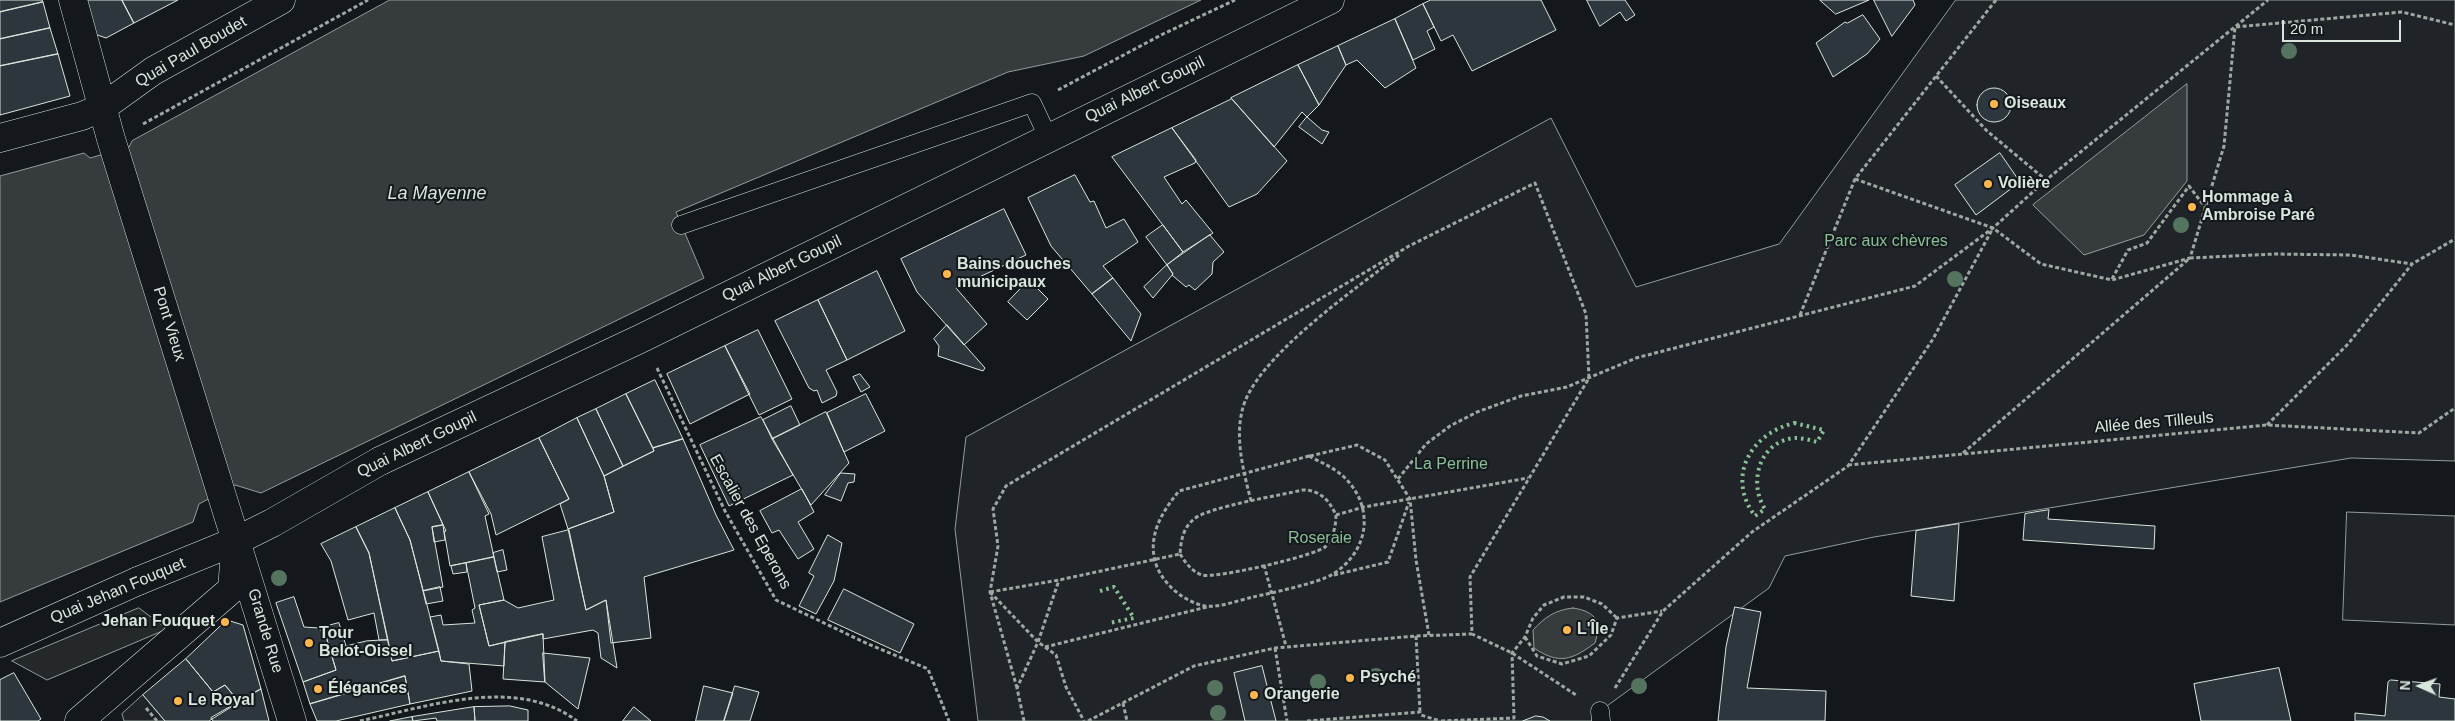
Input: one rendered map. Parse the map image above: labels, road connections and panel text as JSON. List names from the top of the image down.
{
  "streets": {
    "street": [
      "Quai Paul Boudet",
      "Quai Albert Goupil",
      "Pont Vieux",
      "Quai Jehan Fouquet",
      "Grande Rue"
    ],
    "path": ["Allée des Tilleuls", "Escalier des Eperons"]
  },
  "crossings": [
    ["Quai Paul Boudet", "Pont Vieux"],
    ["Quai Albert Goupil", "Pont Vieux"],
    ["Quai Albert Goupil", "Escalier des Eperons"],
    ["Quai Albert Goupil", "Quai Jehan Fouquet"],
    ["Quai Albert Goupil", "Grande Rue"],
    ["Pont Vieux", "Quai Jehan Fouquet"],
    ["Pont Vieux", "Grande Rue"],
    ["Quai Jehan Fouquet", "Grande Rue"]
  ],
  "water": ["La Mayenne"],
  "parks": ["Parc aux chèvres", "La Perrine", "Roseraie"],
  "places": [
    "Oiseaux",
    "Volière",
    "Hommage à Ambroise Paré",
    "Bains douches municipaux",
    "Jehan Fouquet",
    "L'Île",
    "Tour Belot-Oissel",
    "Psyché",
    "Élégances",
    "Orangerie",
    "Le Royal"
  ],
  "scale_bar": "20 m",
  "north": "left"
}
